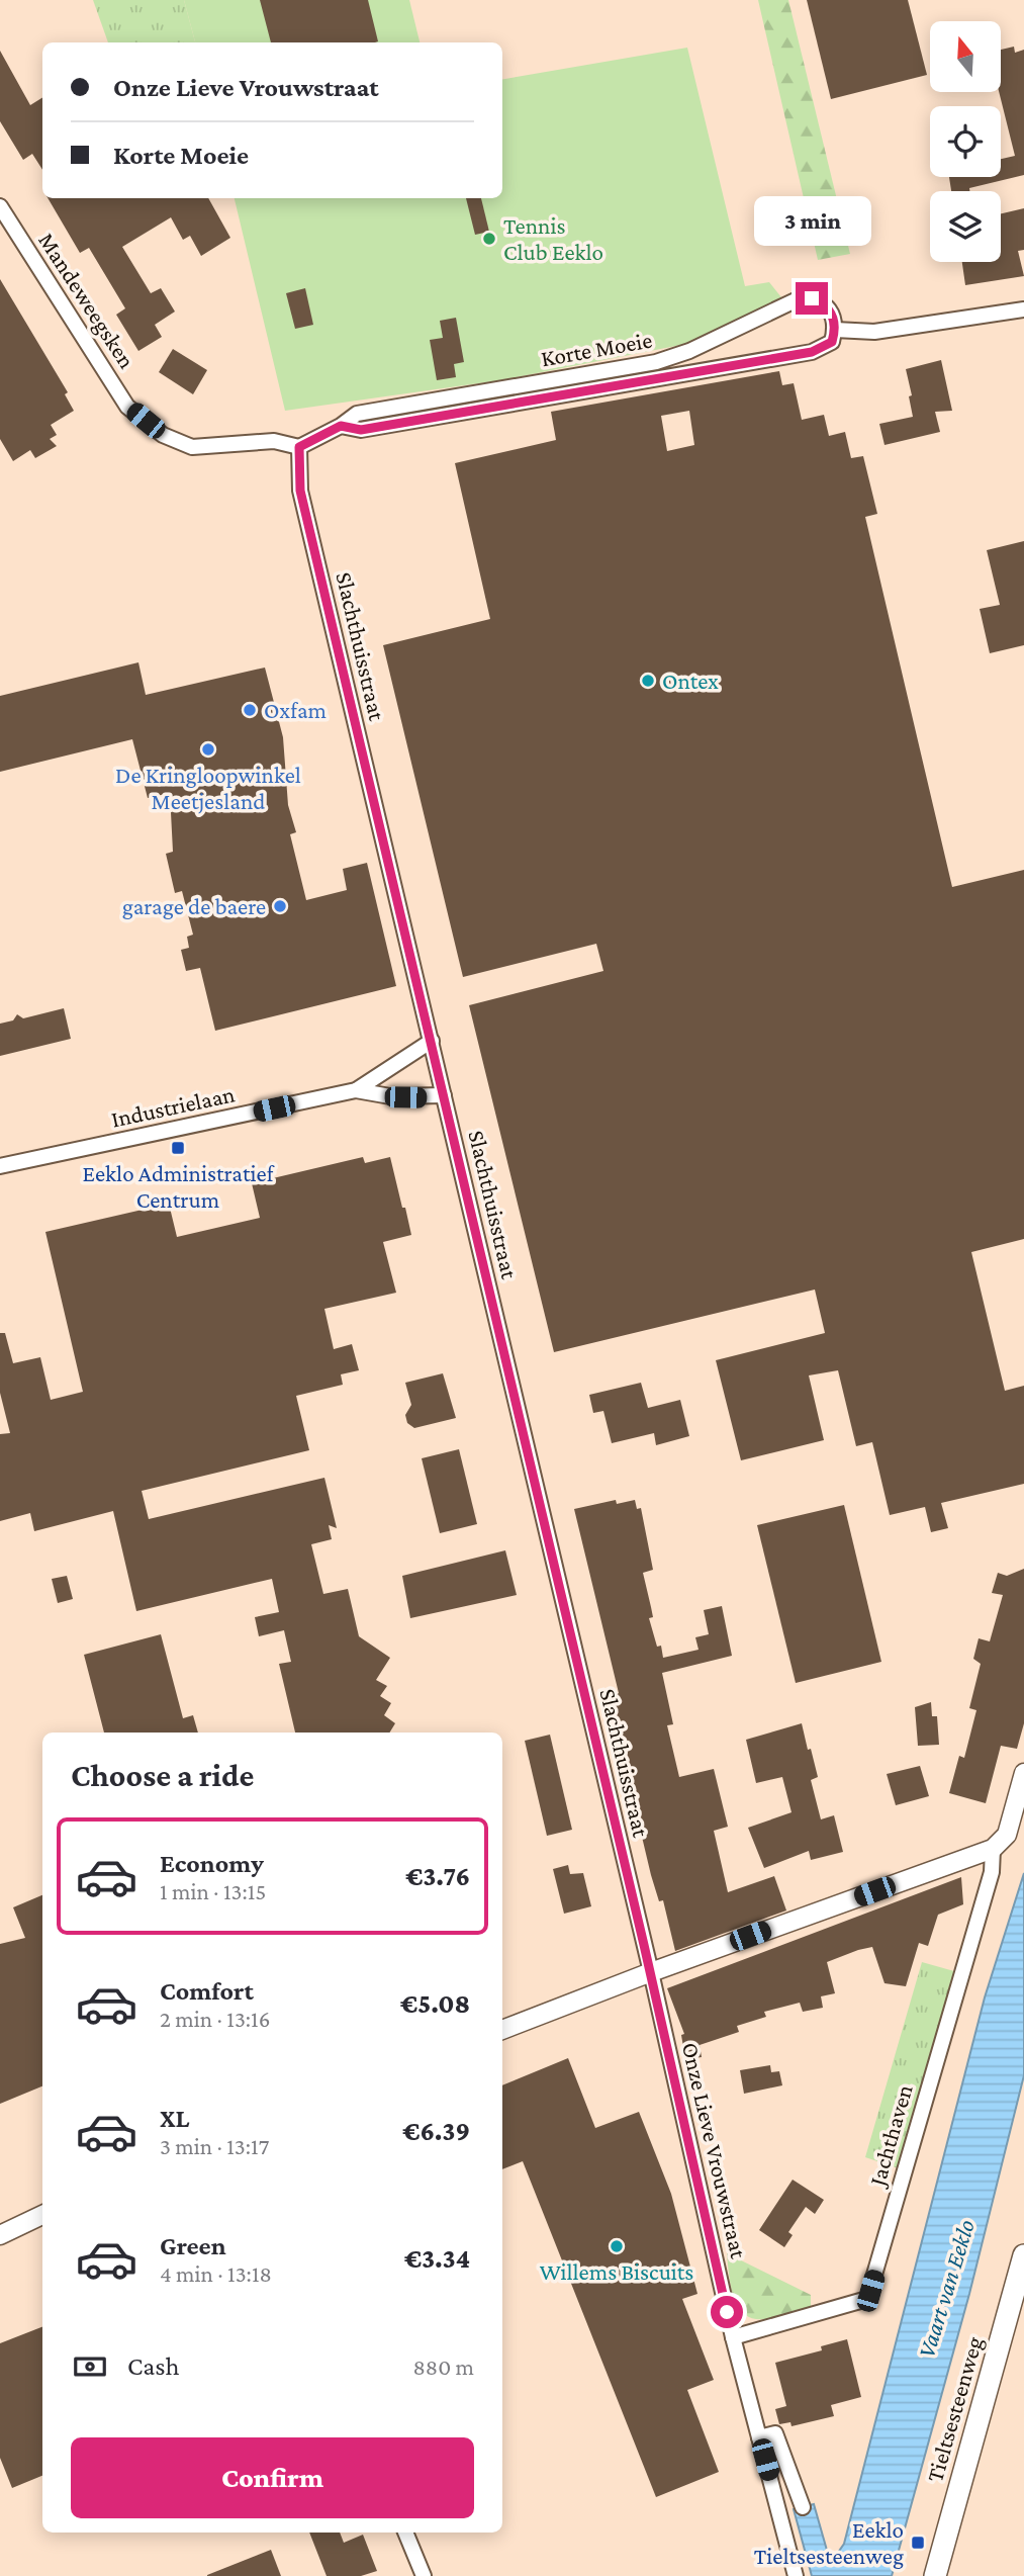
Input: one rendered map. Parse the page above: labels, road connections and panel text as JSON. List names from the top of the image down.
{
  "streets": {
    "main road": ["Tieltsesteenweg"],
    "street": [
      "Mandeweegsken",
      "Korte Moeie",
      "Slachthuisstraat",
      "Industrielaan",
      "Jachthaven",
      "Onze Lieve Vrouwstraat"
    ]
  },
  "crossings": [
    ["Mandeweegsken", "Korte Moeie"],
    ["Mandeweegsken", "Slachthuisstraat"],
    ["Korte Moeie", "Slachthuisstraat"],
    ["Slachthuisstraat", "Industrielaan"],
    ["Slachthuisstraat", "Onze Lieve Vrouwstraat"],
    ["Jachthaven", "Onze Lieve Vrouwstraat"]
  ],
  "water": ["Vaart van Eeklo"],
  "places": {
    "other": [
      "Tennis Club Eeklo",
      "Ontex",
      "Oxfam",
      "De Kringloopwinkel Meetjesland",
      "garage de baere",
      "Willems Biscuits"
    ],
    "transit": ["Eeklo Administratief Centrum", "Eeklo Tieltsesteenweg"]
  },
  "north": "top",
  "page": {
    "banner": ["Onze Lieve Vrouwstraat", "Korte Moeie"],
    "bubble": "3 min",
    "heading": "Choose a ride",
    "list": [
      {
        "name": "Economy",
        "note": "1 min · 13:15",
        "value": "€3.76"
      },
      {
        "name": "Comfort",
        "note": "2 min · 13:16",
        "value": "€5.08"
      },
      {
        "name": "XL",
        "note": "3 min · 13:17",
        "value": "€6.39"
      },
      {
        "name": "Green",
        "note": "4 min · 13:18",
        "value": "€3.34"
      }
    ],
    "pay": ["Cash", "880 m"],
    "buttons": "Confirm"
  }
}
